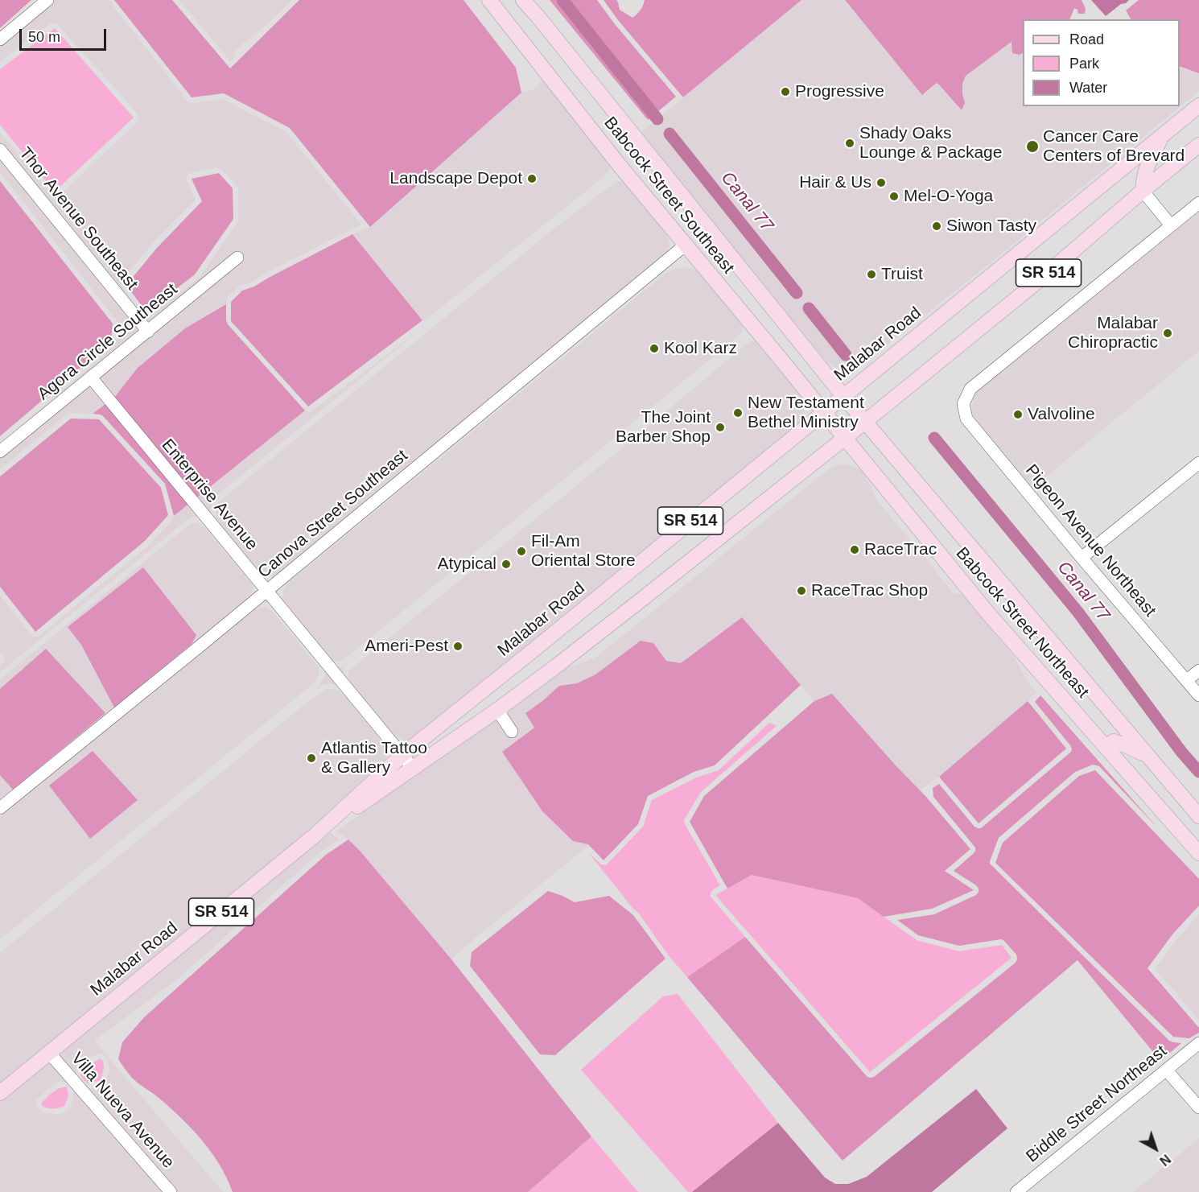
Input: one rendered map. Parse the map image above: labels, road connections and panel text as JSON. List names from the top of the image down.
{
  "streets": {
    "main road": [
      "Babcock Street Southeast",
      "SR 514",
      "Malabar Road",
      "Babcock Street Northeast"
    ],
    "street": [
      "Thor Avenue Southeast",
      "Agora Circle Southeast",
      "Enterprise Avenue",
      "Canova Street Southeast",
      "Pigeon Avenue Northeast",
      "Biddle Street Northeast",
      "Villa Nueva Avenue"
    ]
  },
  "crossings": [
    ["Babcock Street Southeast", "Malabar Road"],
    ["Babcock Street Southeast", "Canova Street Southeast"],
    ["Babcock Street Southeast", "Babcock Street Northeast"],
    ["Thor Avenue Southeast", "Agora Circle Southeast"],
    ["Agora Circle Southeast", "Enterprise Avenue"],
    ["Malabar Road", "Enterprise Avenue"],
    ["Malabar Road", "Babcock Street Northeast"],
    ["Malabar Road", "Villa Nueva Avenue"],
    ["Enterprise Avenue", "Canova Street Southeast"]
  ],
  "water": ["Canal 77"],
  "places": [
    "Progressive",
    "Shady Oaks Lounge & Package",
    "Cancer Care Centers of Brevard",
    "Landscape Depot",
    "Hair & Us",
    "Mel-O-Yoga",
    "Siwon Tasty",
    "Truist",
    "Malabar Chiropractic",
    "Kool Karz",
    "New Testament Bethel Ministry",
    "Valvoline",
    "The Joint Barber Shop",
    "RaceTrac",
    "Fil-Am Oriental Store",
    "Atypical",
    "RaceTrac Shop",
    "Ameri-Pest",
    "Atlantis Tattoo & Gallery"
  ],
  "legend": ["Road", "Park", "Water"],
  "scale_bar": "50 m",
  "north": "bottom right"
}
